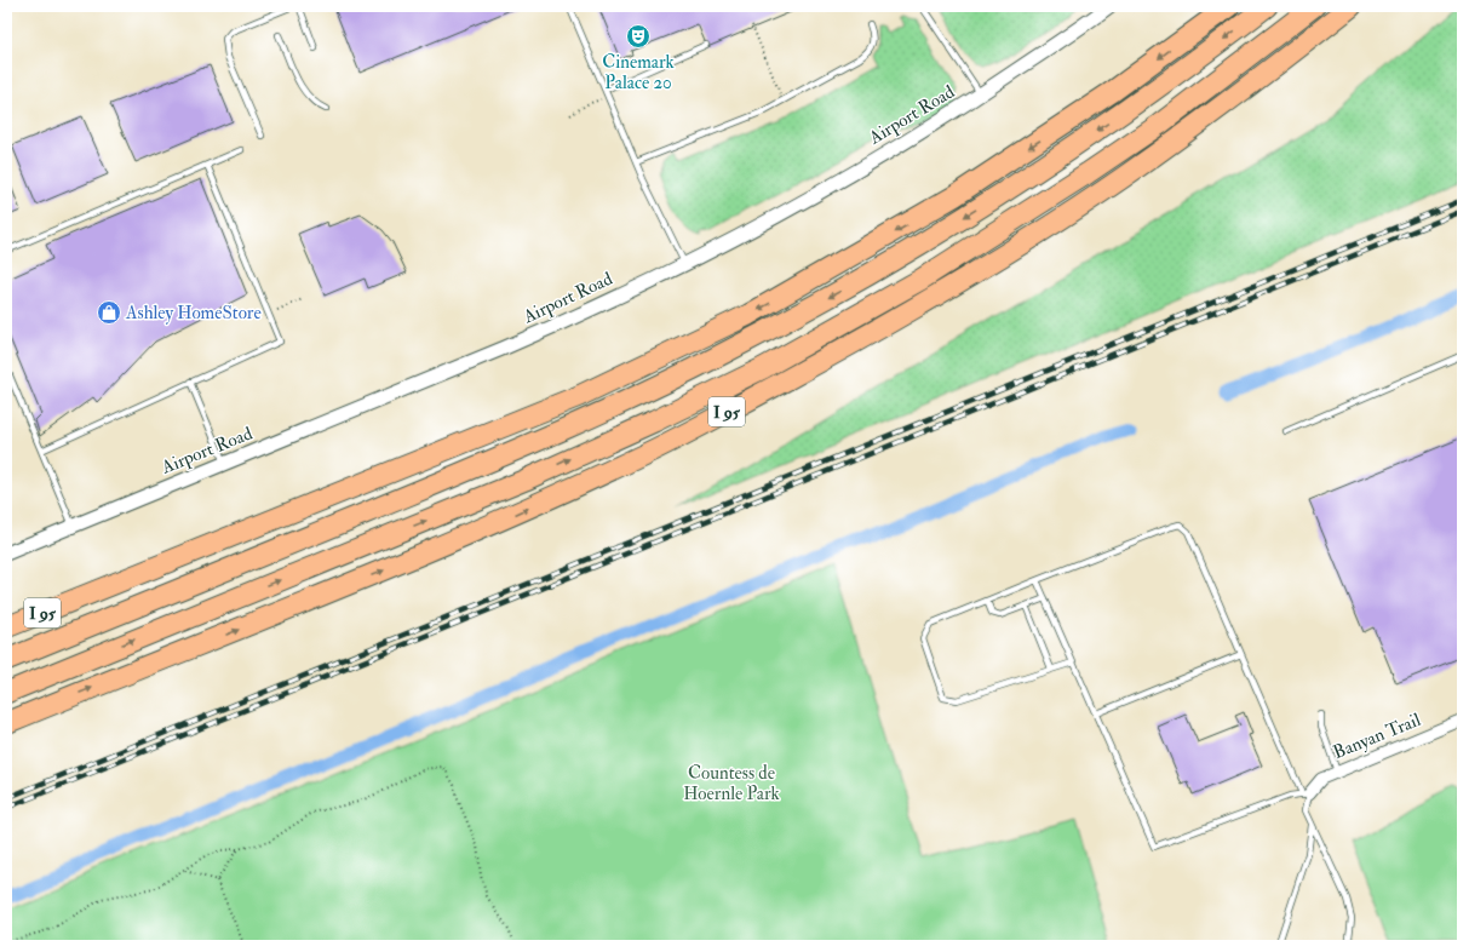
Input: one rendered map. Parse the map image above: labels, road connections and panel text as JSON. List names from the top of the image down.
{
  "streets": {
    "highway": ["I 95"],
    "street": ["Airport Road", "Banyan Trail"]
  },
  "parks": ["Countess de Hoernle Park"],
  "places": {
    "theatre": ["Cinemark Palace 20"],
    "shop": ["Ashley HomeStore"]
  }
}
